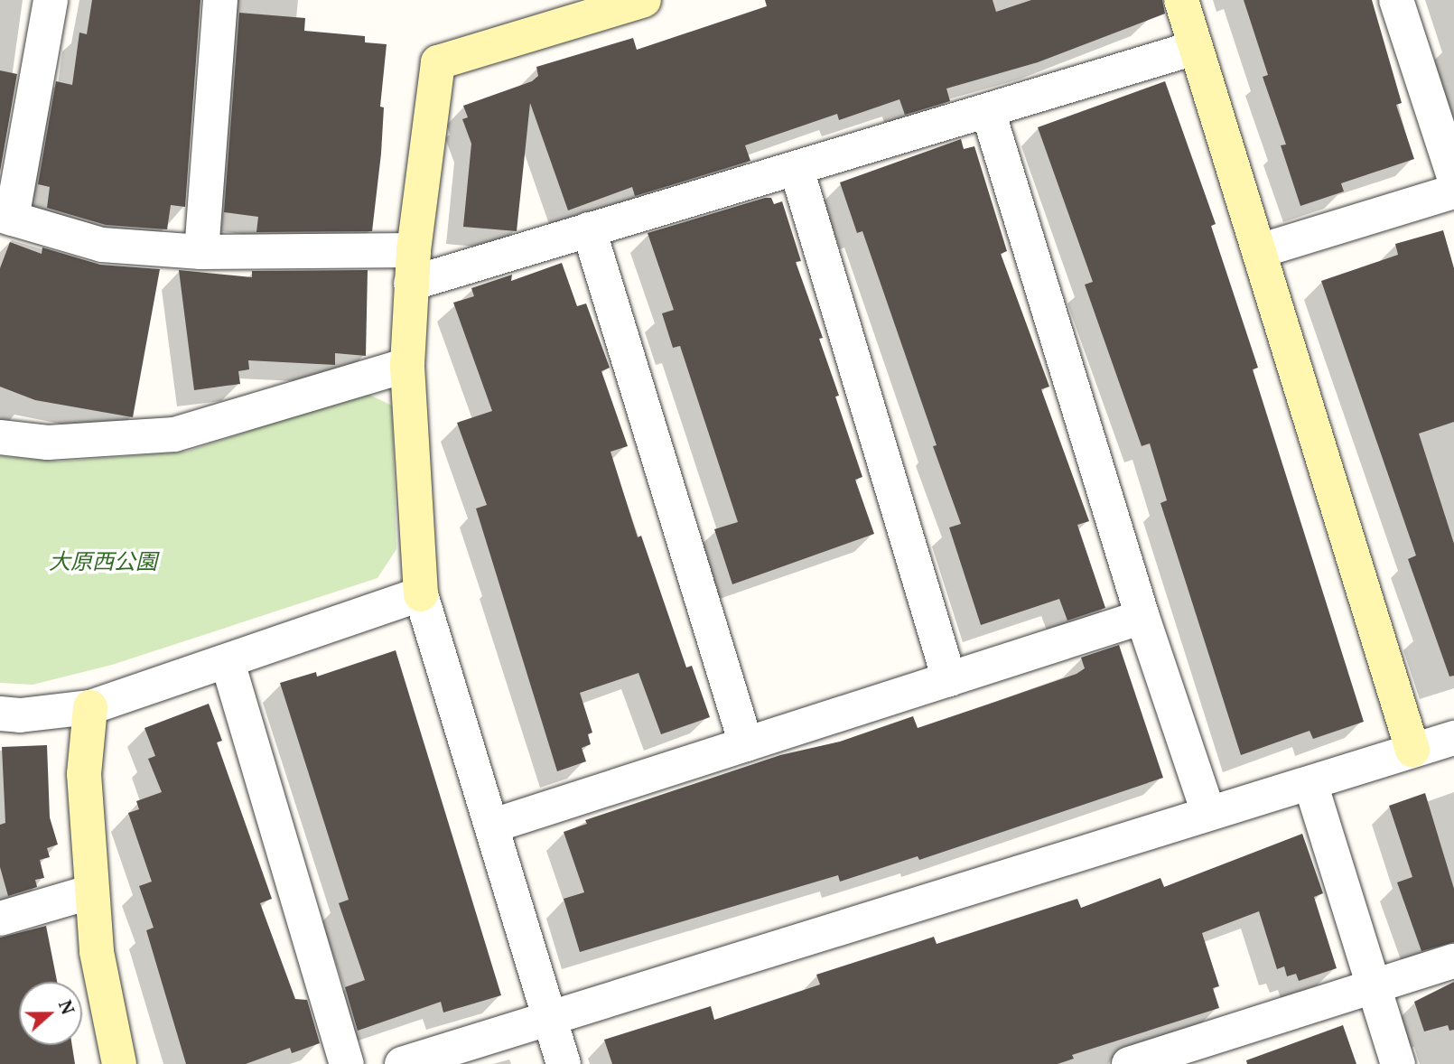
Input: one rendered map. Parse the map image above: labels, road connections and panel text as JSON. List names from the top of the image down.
{
  "parks": ["大原西公園"],
  "north": "right"
}
